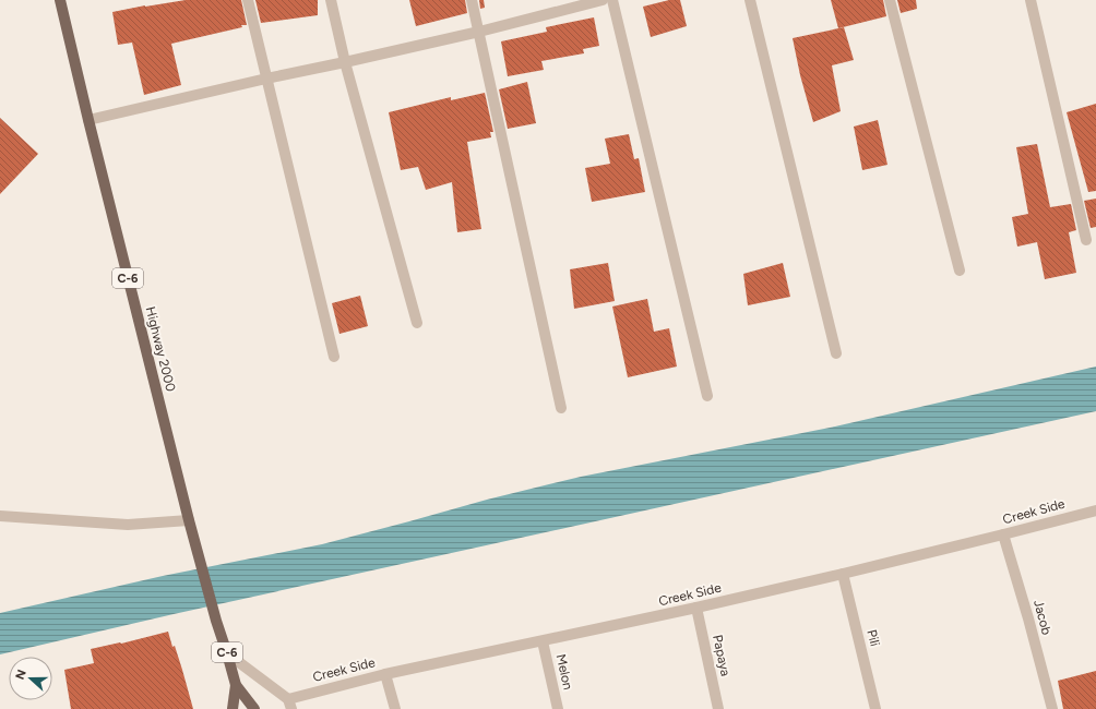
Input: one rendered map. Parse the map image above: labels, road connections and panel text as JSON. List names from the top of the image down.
{
  "streets": {
    "main road": ["C-6", "Highway 2000"],
    "street": [
      "Creek Side",
      "Jacob",
      "Pili",
      "Papaya",
      "Melon"
    ]
  },
  "crossings": [
    ["Creek Side", "Jacob"],
    ["Creek Side", "Pili"],
    ["Creek Side", "Papaya"],
    ["Creek Side", "Melon"]
  ],
  "north": "left"
}
